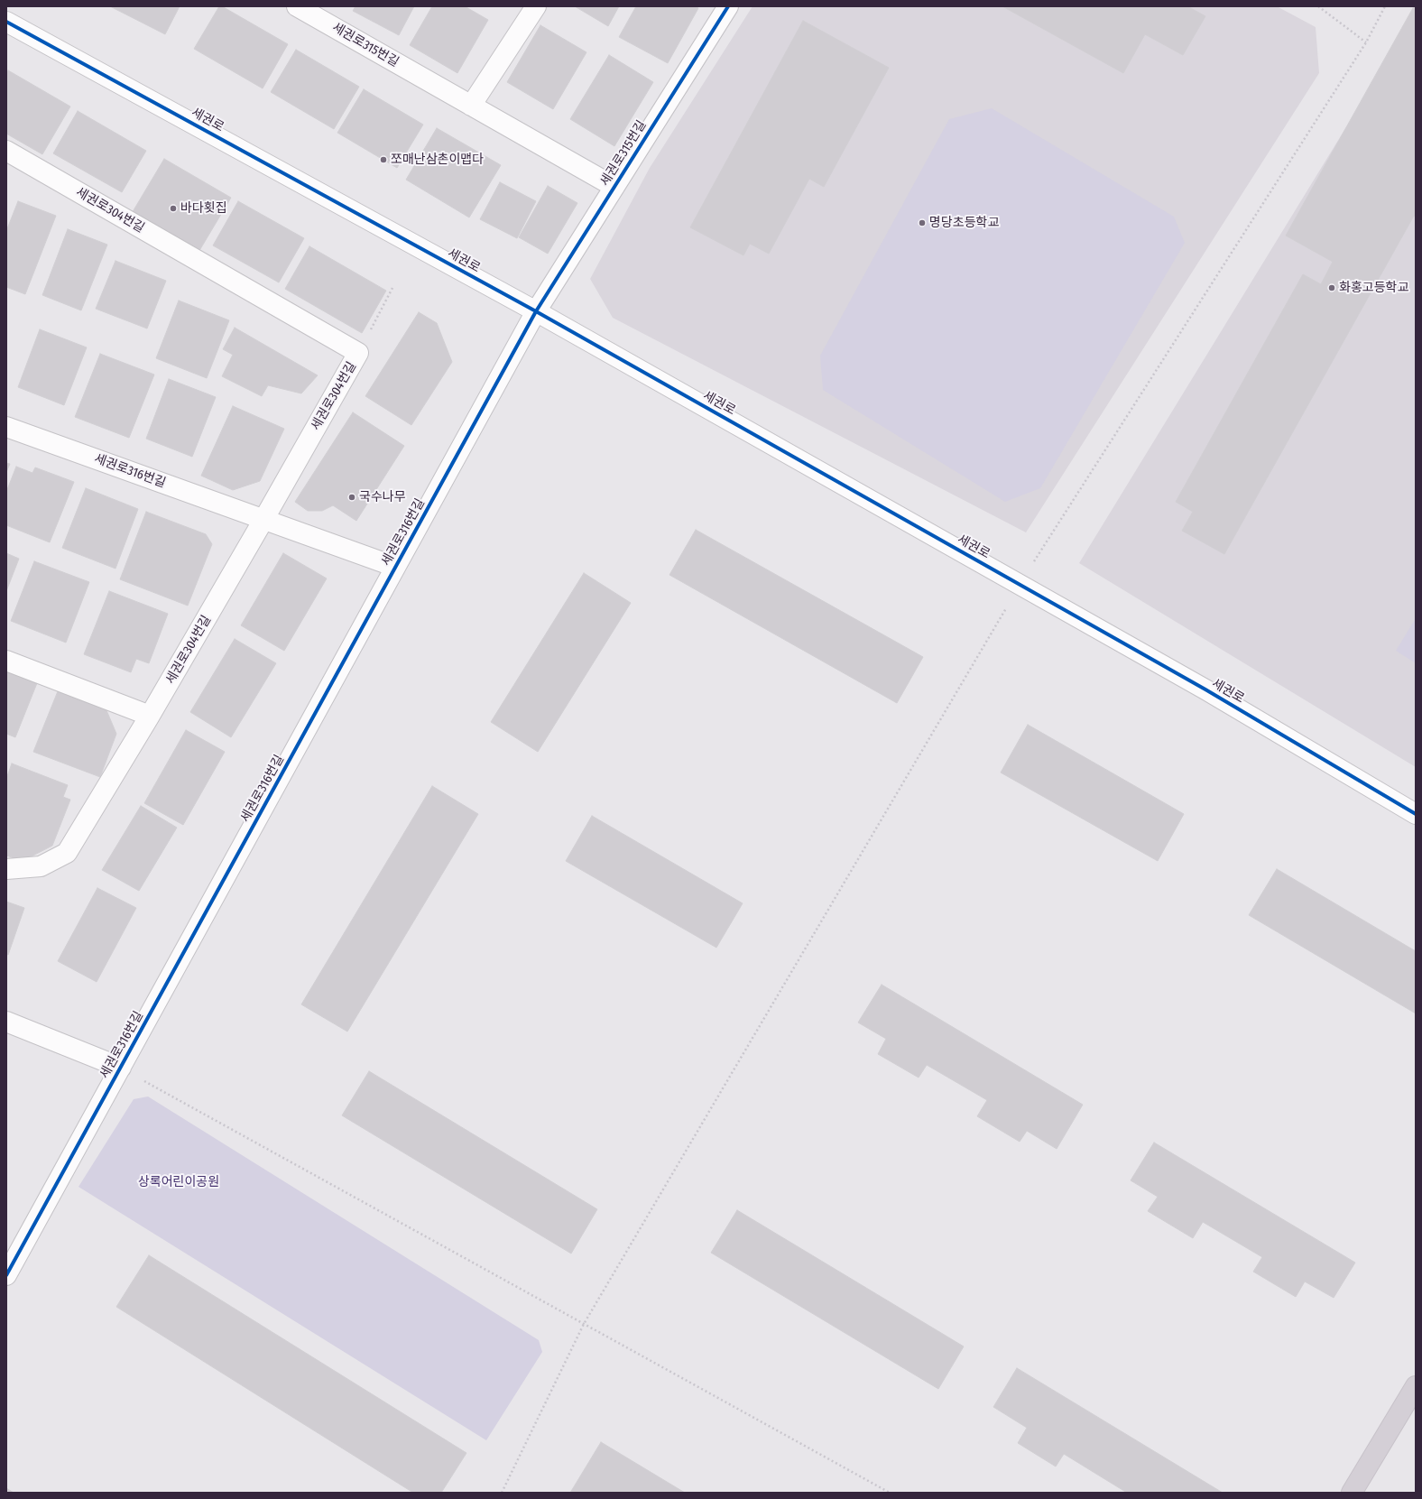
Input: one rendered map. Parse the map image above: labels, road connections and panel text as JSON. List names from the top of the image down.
{
  "streets": {
    "street": [
      "세권로315번길",
      "세권로",
      "세권로304번길",
      "세권로316번길"
    ]
  },
  "crossings": [
    ["세권로315번길", "세권로"],
    ["세권로315번길", "세권로316번길"],
    ["세권로", "세권로316번길"],
    ["세권로304번길", "세권로316번길"]
  ],
  "parks": ["상록어린이공원"],
  "places": [
    "쪼매난삼촌이맵다",
    "바다횟집",
    "명당초등학교",
    "화홍고등학교",
    "국수나무"
  ]
}
